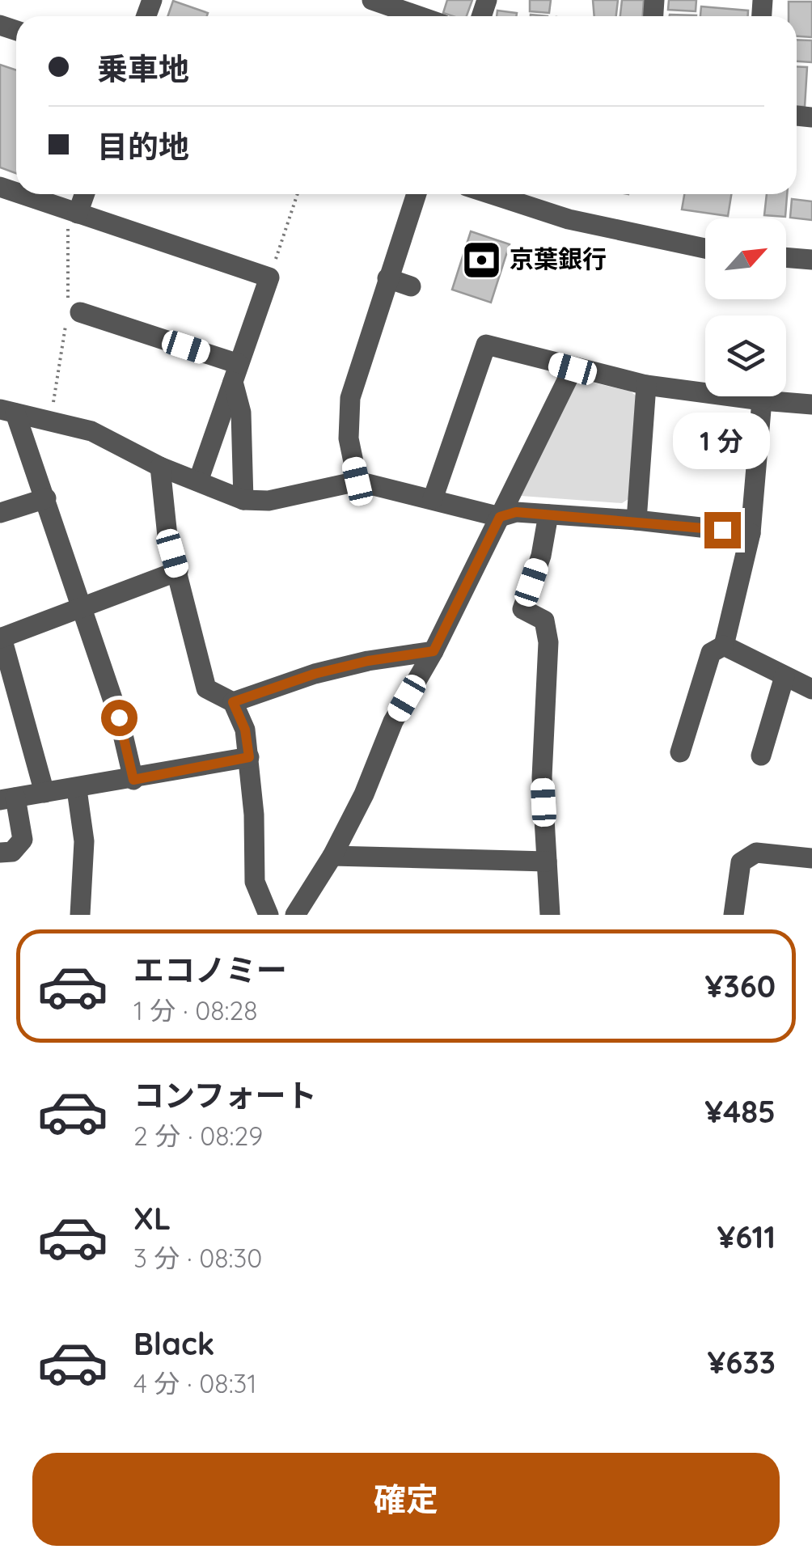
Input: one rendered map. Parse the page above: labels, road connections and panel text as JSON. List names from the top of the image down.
{
  "places": {
    "bank": ["京葉銀行"]
  },
  "north": "top right",
  "page": {
    "banner": ["乗車地", "目的地"],
    "bubble": "1 分",
    "list": [
      {
        "name": "エコノミー",
        "note": "1 分 · 08:28",
        "value": "¥360"
      },
      {
        "name": "コンフォート",
        "note": "2 分 · 08:29",
        "value": "¥485"
      },
      {
        "name": "XL",
        "note": "3 分 · 08:30",
        "value": "¥611"
      },
      {
        "name": "Black",
        "note": "4 分 · 08:31",
        "value": "¥633"
      }
    ],
    "buttons": "確定"
  }
}
